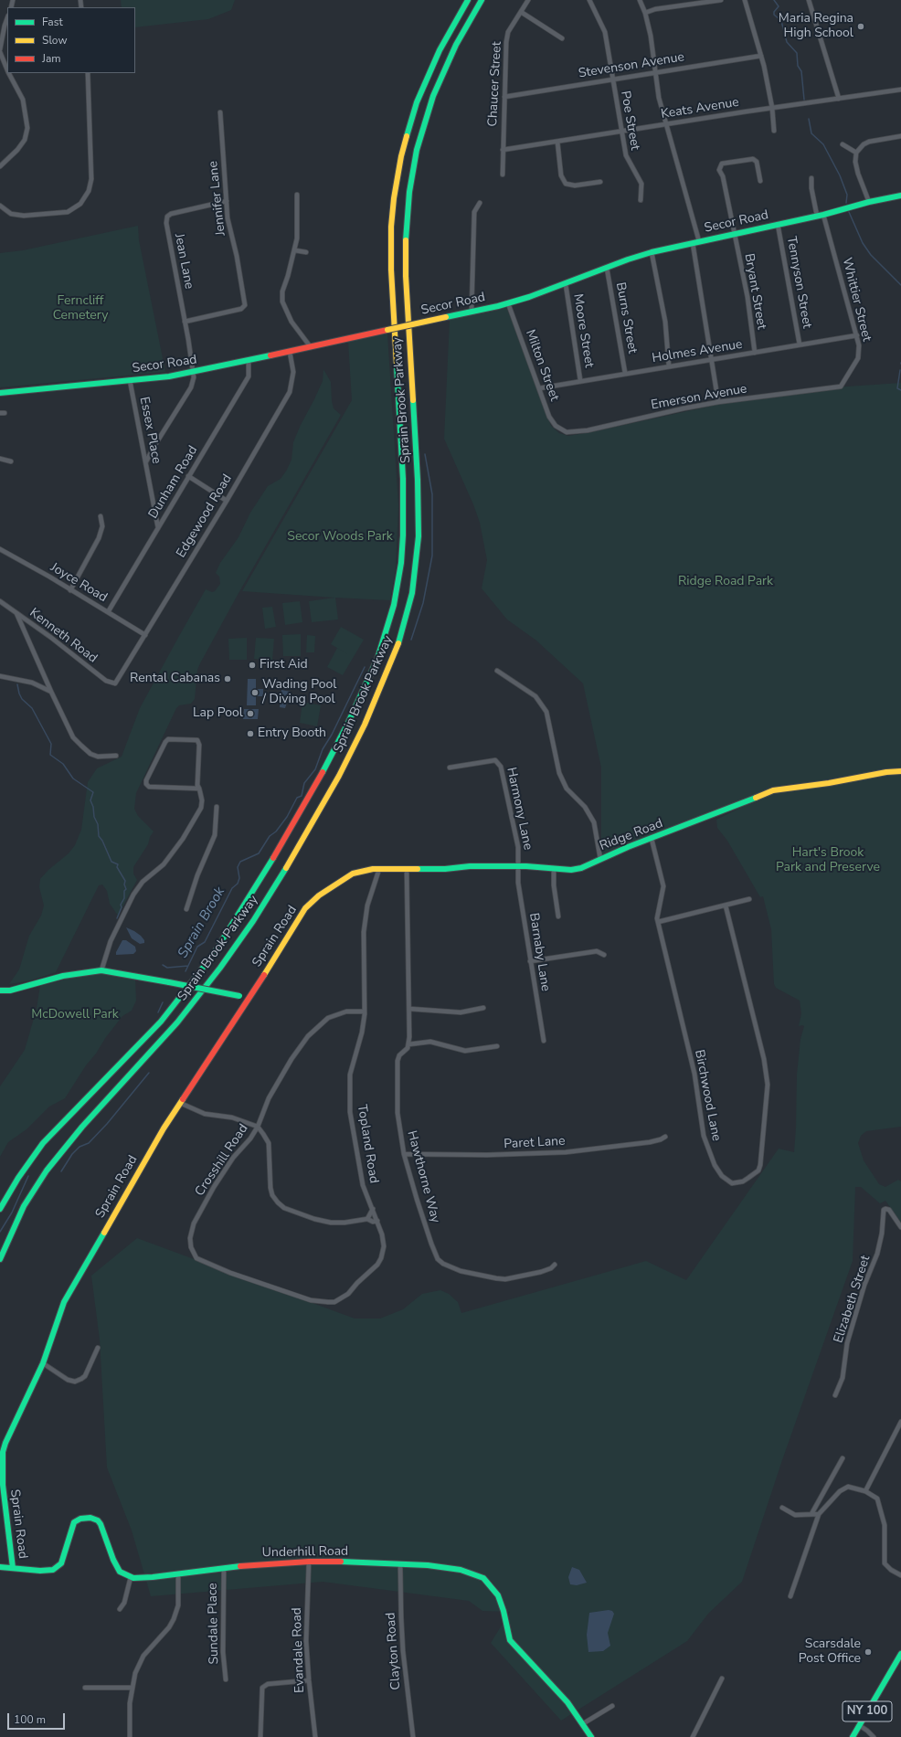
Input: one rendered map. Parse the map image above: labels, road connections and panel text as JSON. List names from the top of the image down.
{
  "streets": {
    "main road": [
      "Secor Road",
      "Sprain Brook Parkway",
      "Ridge Road",
      "Sprain Road",
      "Underhill Road",
      "NY 100"
    ],
    "street": [
      "Stevenson Avenue",
      "Chaucer Street",
      "Keats Avenue",
      "Poe Street",
      "Jennifer Lane",
      "Jean Lane",
      "Tennyson Street",
      "Bryant Street",
      "Whittier Street",
      "Burns Street",
      "Moore Street",
      "Holmes Avenue",
      "Milton Street",
      "Emerson Avenue",
      "Essex Place",
      "Dunham Road",
      "Edgewood Road",
      "Joyce Road",
      "Kenneth Road",
      "Harmony Lane",
      "Barnaby Lane",
      "Birchwood Lane",
      "Paret Lane",
      "Topland Road",
      "Crosshill Road",
      "Hawthorne Way",
      "Elizabeth Street",
      "Sundale Place",
      "Evandale Road",
      "Clayton Road"
    ]
  },
  "crossings": [
    ["Stevenson Avenue", "Chaucer Street"],
    ["Stevenson Avenue", "Poe Street"],
    ["Chaucer Street", "Keats Avenue"],
    ["Keats Avenue", "Poe Street"],
    ["Jennifer Lane", "Jean Lane"],
    ["Secor Road", "Jean Lane"],
    ["Secor Road", "Tennyson Street"],
    ["Secor Road", "Bryant Street"],
    ["Secor Road", "Whittier Street"],
    ["Secor Road", "Burns Street"],
    ["Secor Road", "Moore Street"],
    ["Secor Road", "Milton Street"],
    ["Secor Road", "Essex Place"],
    ["Secor Road", "Dunham Road"],
    ["Secor Road", "Edgewood Road"],
    ["Tennyson Street", "Holmes Avenue"],
    ["Bryant Street", "Holmes Avenue"],
    ["Whittier Street", "Holmes Avenue"],
    ["Whittier Street", "Emerson Avenue"],
    ["Burns Street", "Holmes Avenue"],
    ["Moore Street", "Holmes Avenue"],
    ["Holmes Avenue", "Milton Street"],
    ["Milton Street", "Emerson Avenue"],
    ["Essex Place", "Dunham Road"],
    ["Dunham Road", "Joyce Road"],
    ["Edgewood Road", "Joyce Road"],
    ["Edgewood Road", "Kenneth Road"],
    ["Harmony Lane", "Ridge Road"],
    ["Harmony Lane", "Barnaby Lane"],
    ["Ridge Road", "Sprain Road"],
    ["Ridge Road", "Barnaby Lane"],
    ["Ridge Road", "Birchwood Lane"],
    ["Ridge Road", "Topland Road"],
    ["Paret Lane", "Hawthorne Way"],
    ["Topland Road", "Crosshill Road"],
    ["Underhill Road", "Sundale Place"],
    ["Underhill Road", "Evandale Road"],
    ["Underhill Road", "Clayton Road"]
  ],
  "water": ["Sprain Brook"],
  "parks": [
    "Ferncliff Cemetery",
    "Secor Woods Park",
    "Ridge Road Park",
    "Hart's Brook Park and Preserve",
    "McDowell Park"
  ],
  "places": [
    "Maria Regina High School",
    "First Aid",
    "Rental Cabanas",
    "Wading Pool / Diving Pool",
    "Lap Pool",
    "Entry Booth",
    "Scarsdale Post Office"
  ],
  "legend": ["Fast", "Slow", "Jam"],
  "scale_bar": "100 m"
}
